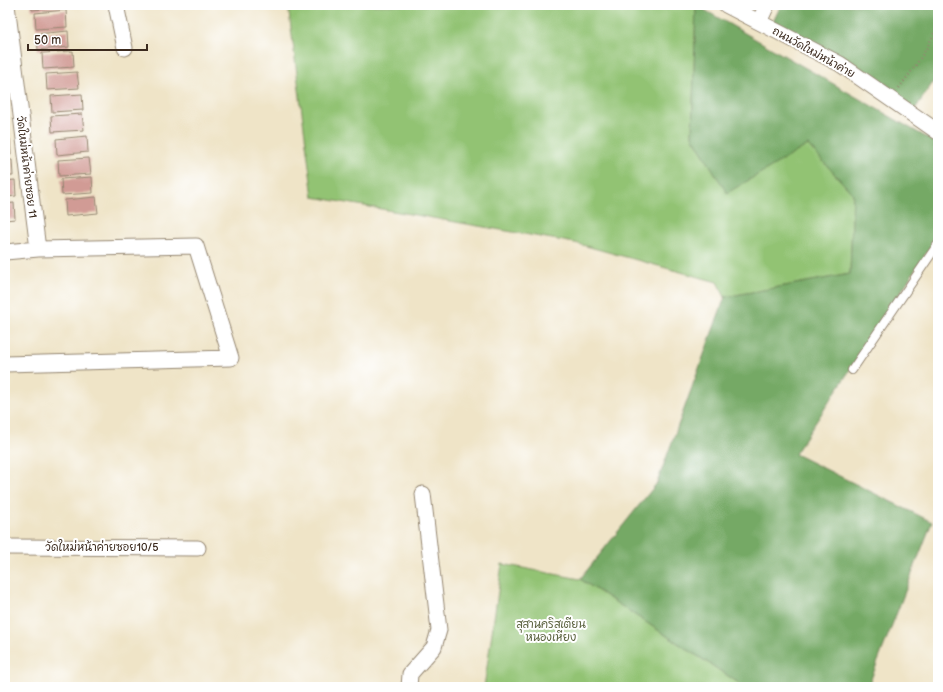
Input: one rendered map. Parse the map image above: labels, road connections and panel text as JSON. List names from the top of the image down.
{
  "streets": {
    "street": ["ถนนวัดใหม่หน้าค่าย", "วัดใหม่หน้าค่ายซอย 11", "วัดใหม่หน้าค่ายซอย10/5"]
  },
  "parks": ["สุสานคริสเตียน หนองเหียง"],
  "scale_bar": "50 m"
}
